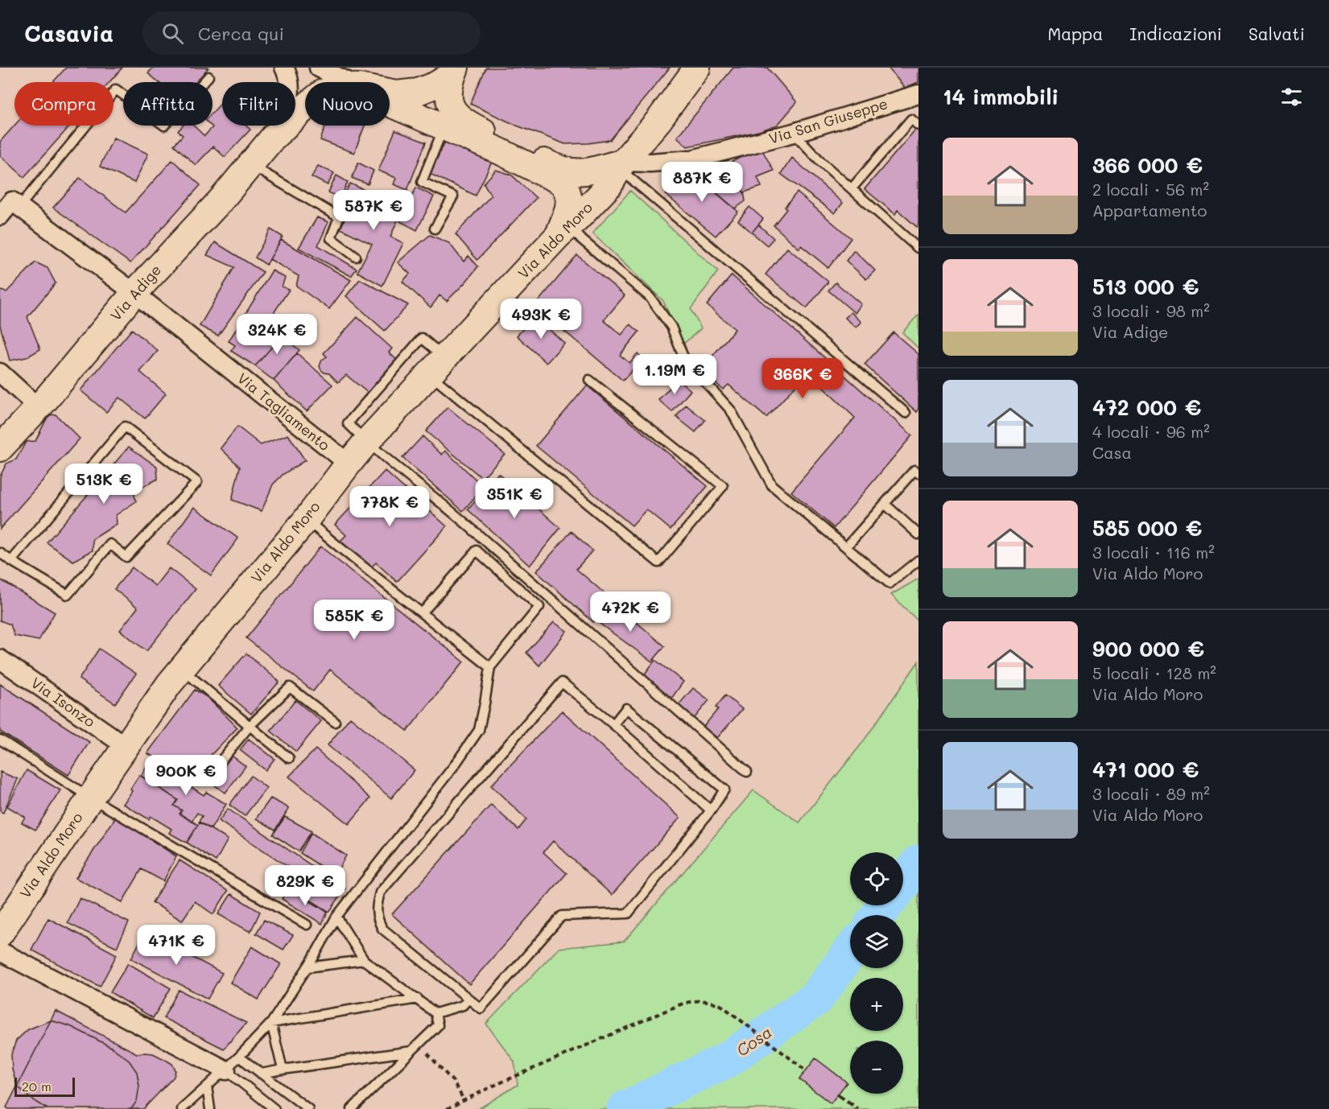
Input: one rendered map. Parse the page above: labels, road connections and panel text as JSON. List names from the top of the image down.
{
  "streets": {
    "main road": ["Via Aldo Moro", "Via Adige"],
    "street": ["Via San Giuseppe", "Via Tagliamento", "Via Isonzo"]
  },
  "crossings": [
    ["Via San Giuseppe", "Via Aldo Moro"],
    ["Via Aldo Moro", "Via Tagliamento"],
    ["Via Aldo Moro", "Via Isonzo"],
    ["Via Adige", "Via Tagliamento"]
  ],
  "water": ["Cosa"],
  "scale_bar": "20 m",
  "page": {
    "header": "Casavia",
    "search": "Cerca qui",
    "nav": ["Mappa", "Indicazioni", "Salvati"],
    "heading": "14 immobili",
    "chip": [
      "Compra",
      "Affitta",
      "Filtri",
      "Nuovo"
    ],
    "list": [
      {
        "name": "366 000 €",
        "note": "2 locali · 56 m² · Appartamento"
      },
      {
        "name": "513 000 €",
        "note": "3 locali · 98 m² · Via Adige"
      },
      {
        "name": "472 000 €",
        "note": "4 locali · 96 m² · Casa"
      },
      {
        "name": "585 000 €",
        "note": "3 locali · 116 m² · Via Aldo Moro"
      },
      {
        "name": "900 000 €",
        "note": "5 locali · 128 m² · Via Aldo Moro"
      },
      {
        "name": "471 000 €",
        "note": "3 locali · 89 m² · Via Aldo Moro"
      }
    ],
    "price": [
      "887K €",
      "587K €",
      "493K €",
      "324K €",
      "1.19M €",
      "366K €",
      "513K €",
      "351K €",
      "778K €",
      "472K €",
      "585K €",
      "900K €",
      "829K €",
      "471K €"
    ],
    "map_buttons": ["+", "−"],
    "scale": "20 m"
  }
}
